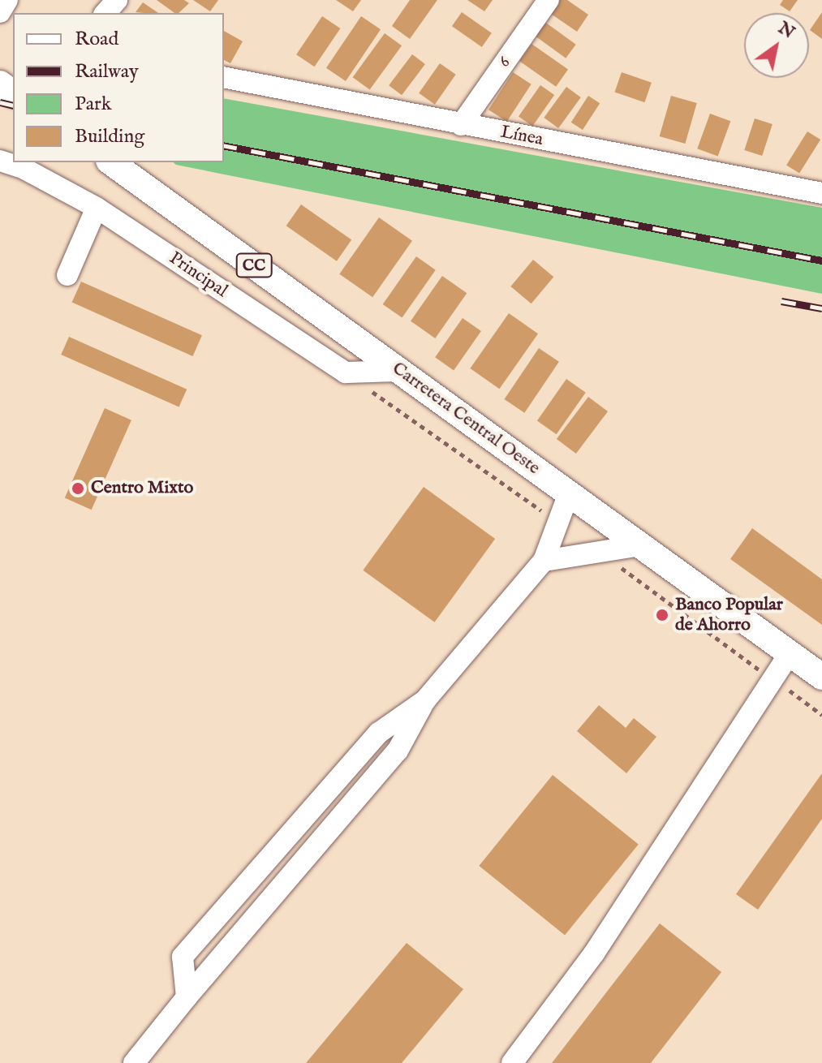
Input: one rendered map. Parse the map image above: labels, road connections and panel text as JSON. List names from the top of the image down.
{
  "streets": {
    "main road": ["CC", "Carretera Central Oeste"],
    "street": ["6", "Línea", "Principal"]
  },
  "crossings": [
    ["6", "Línea"],
    ["Principal", "Carretera Central Oeste"]
  ],
  "places": ["Centro Mixto", "Banco Popular de Ahorro"],
  "legend": [
    "Road",
    "Railway",
    "Park",
    "Building"
  ],
  "north": "top right"
}
